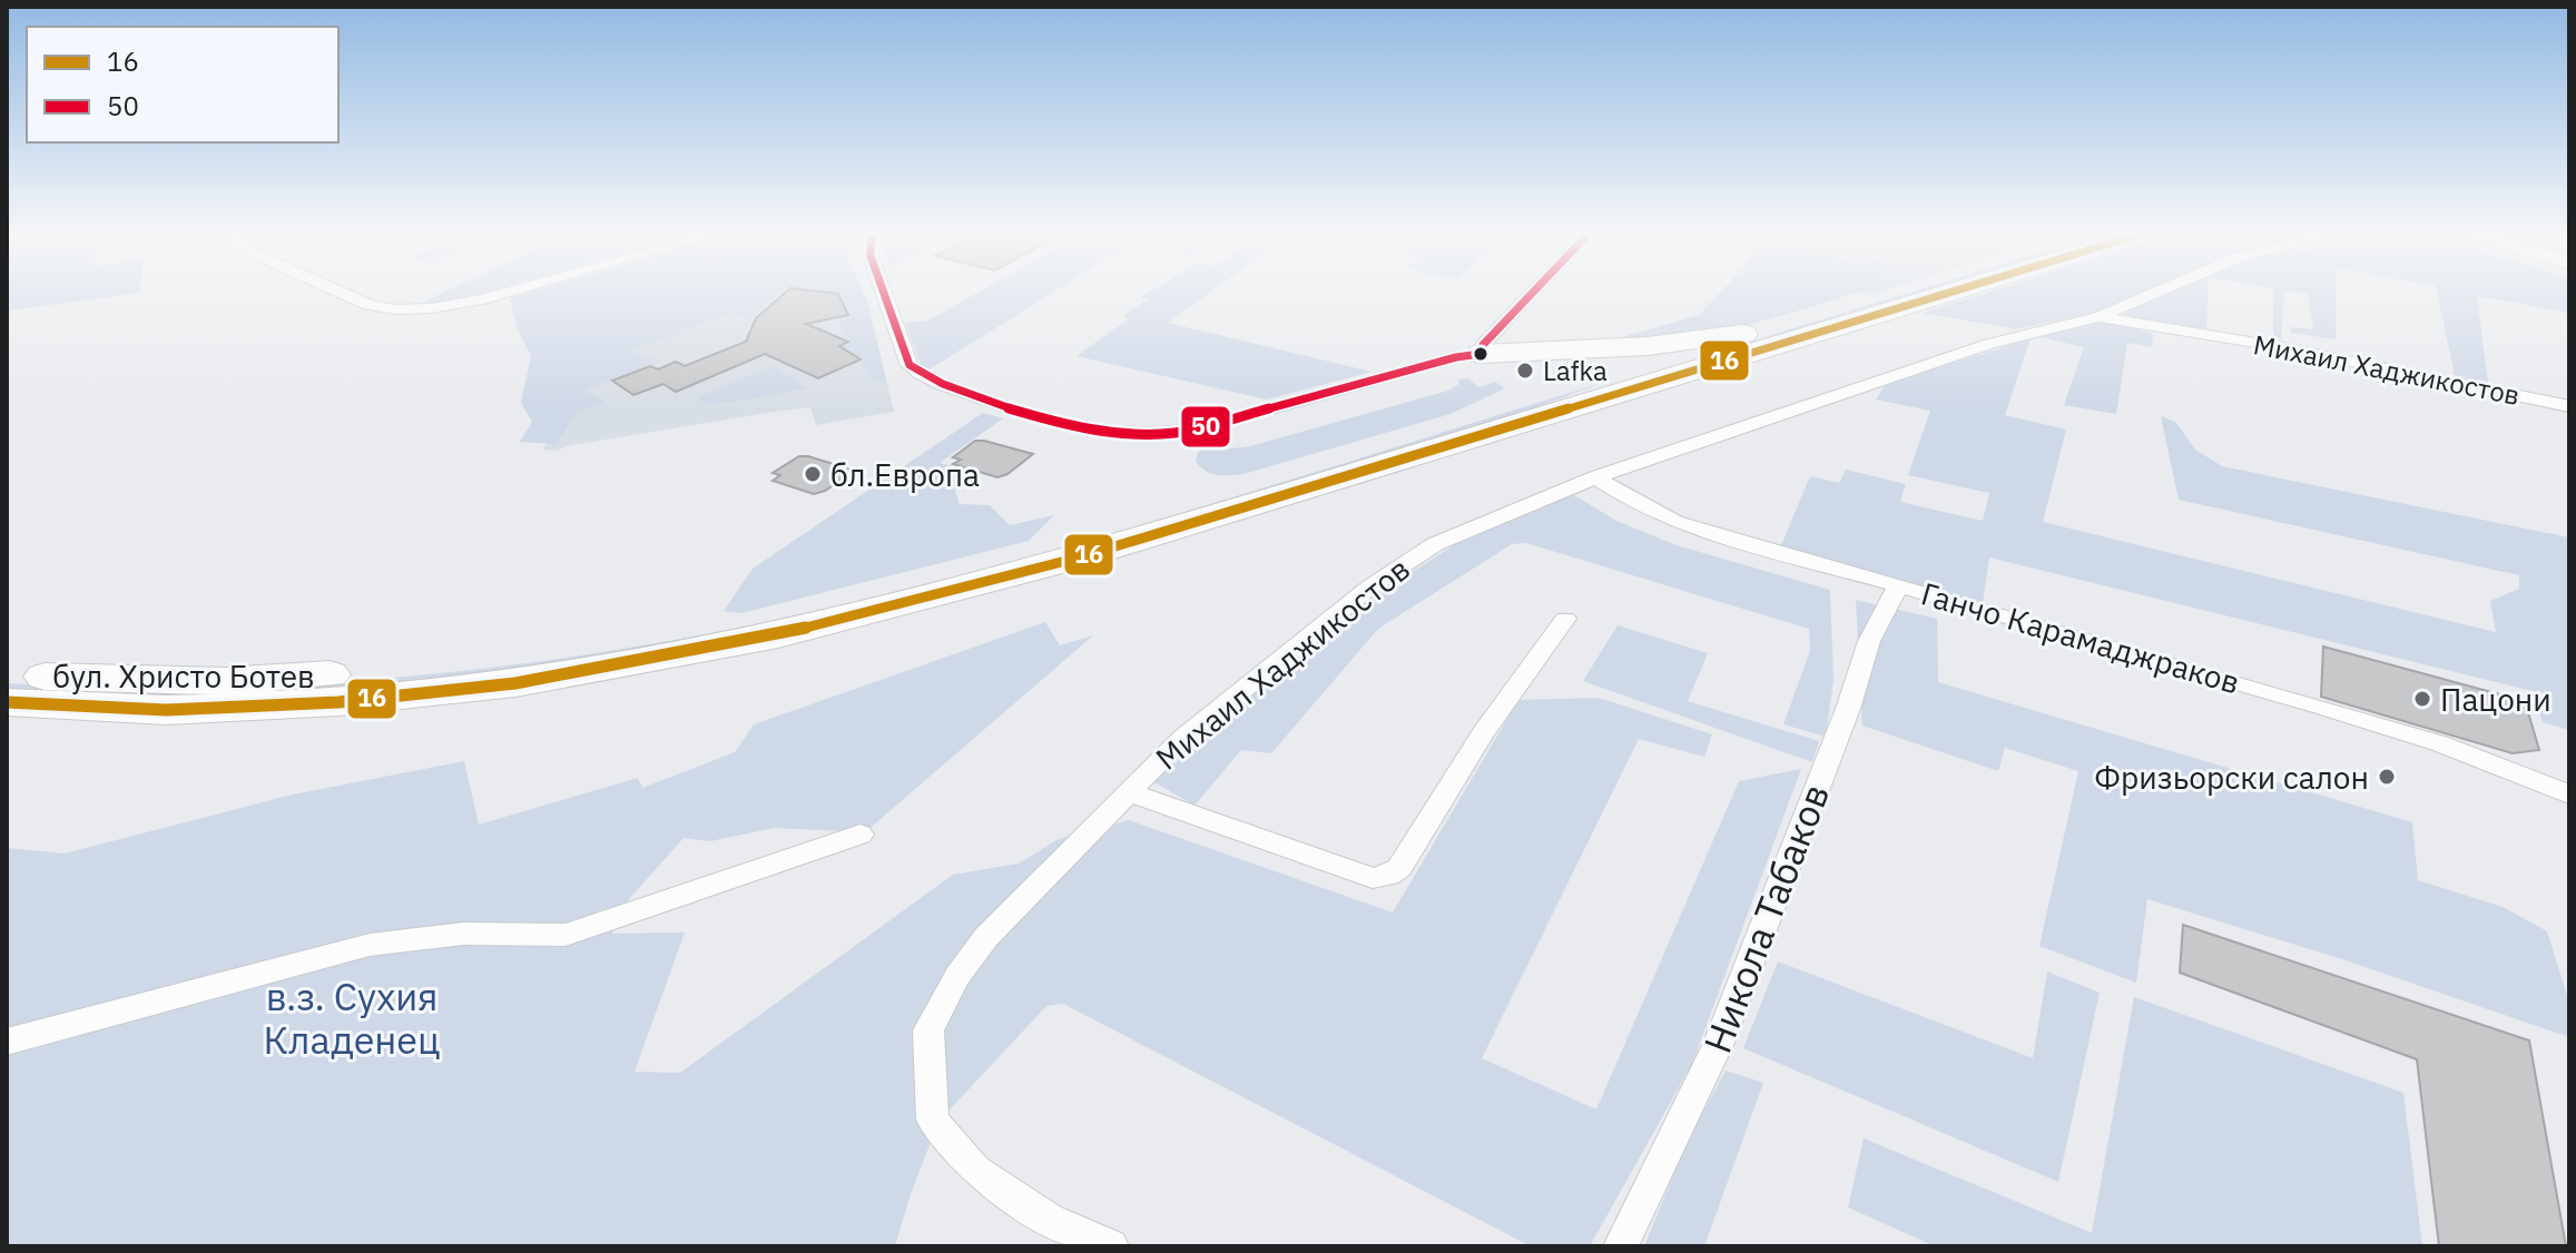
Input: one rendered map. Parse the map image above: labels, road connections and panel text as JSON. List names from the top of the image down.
{
  "streets": {
    "highway": ["бул. Христо Ботев"],
    "street": ["Михаил Хаджикостов", "Ганчо Карамаджраков", "Никола Табаков"]
  },
  "crossings": [
    ["Михаил Хаджикостов", "Ганчо Карамаджраков"],
    ["Ганчо Карамаджраков", "Никола Табаков"]
  ],
  "parks": ["в.з. Сухия Кладенец"],
  "places": [
    "Lafka",
    "бл.Европа",
    "Пацони",
    "Фризьорски салон"
  ],
  "lines": ["transit line 16", "transit line 50"],
  "legend": ["16", "50"]
}
